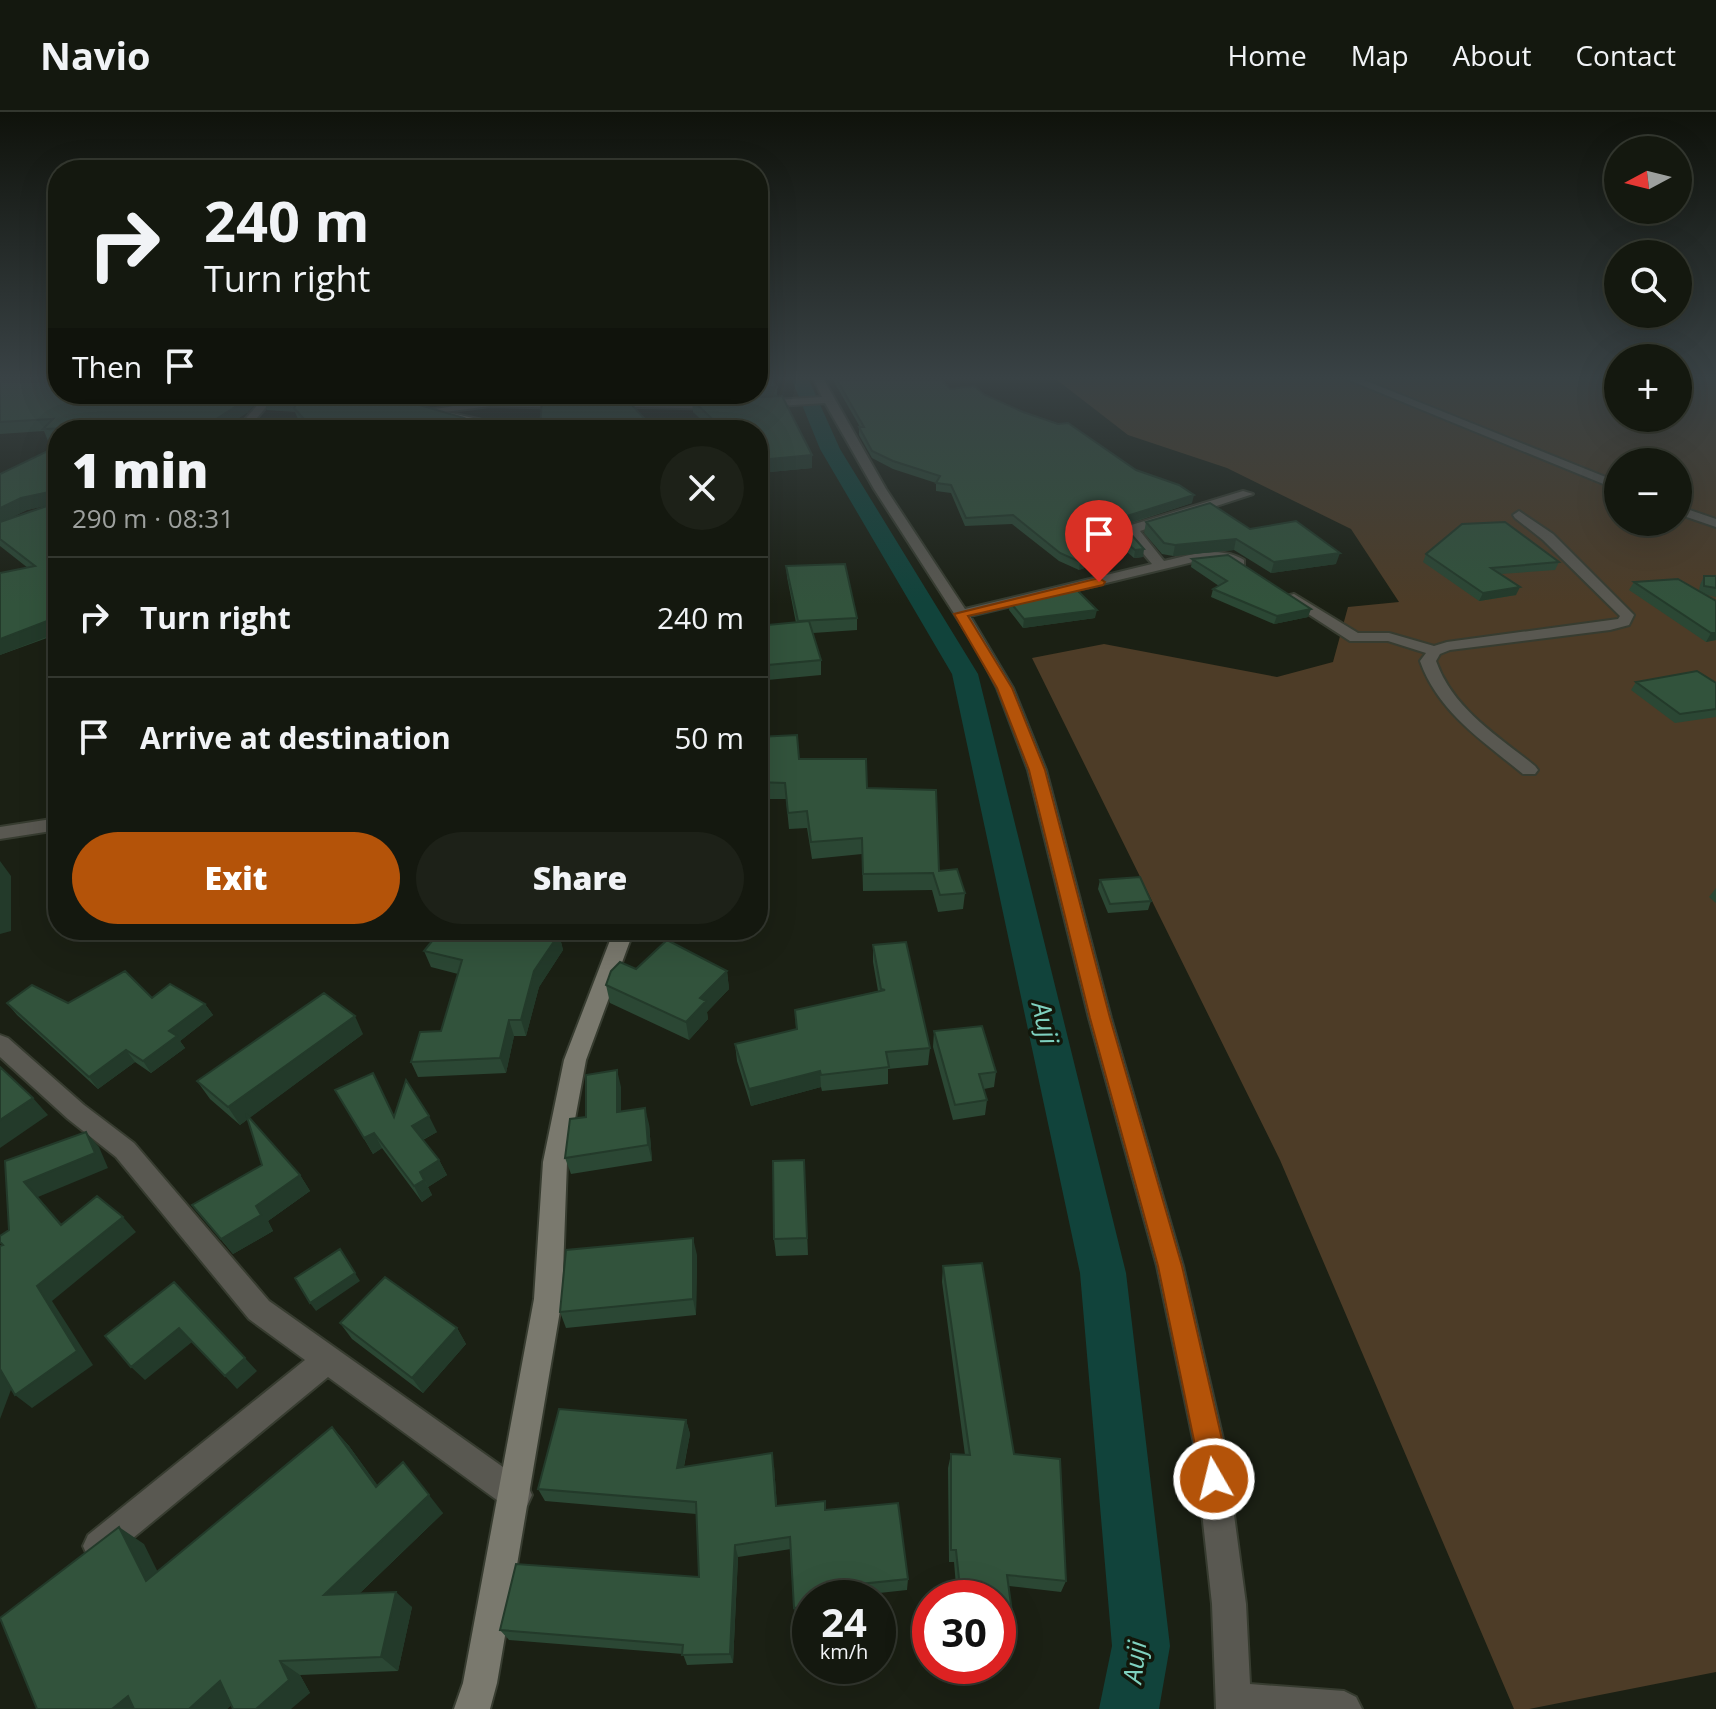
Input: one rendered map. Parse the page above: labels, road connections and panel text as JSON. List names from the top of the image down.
{
  "water": ["Auji"],
  "north": "left",
  "page": {
    "header": "Navio",
    "nav": [
      "Home",
      "Map",
      "About",
      "Contact"
    ],
    "map_buttons": ["+", "−"],
    "turn": ["240 m", "Turn right"],
    "then": "Then",
    "heading": ["1 min", "290 m · 08:31"],
    "list": [
      {
        "name": "Turn right",
        "value": "240 m"
      },
      {
        "name": "Arrive at destination",
        "value": "50 m"
      }
    ],
    "buttons": ["Exit", "Share"],
    "speed": "24 km/h",
    "limit": "30"
  }
}
